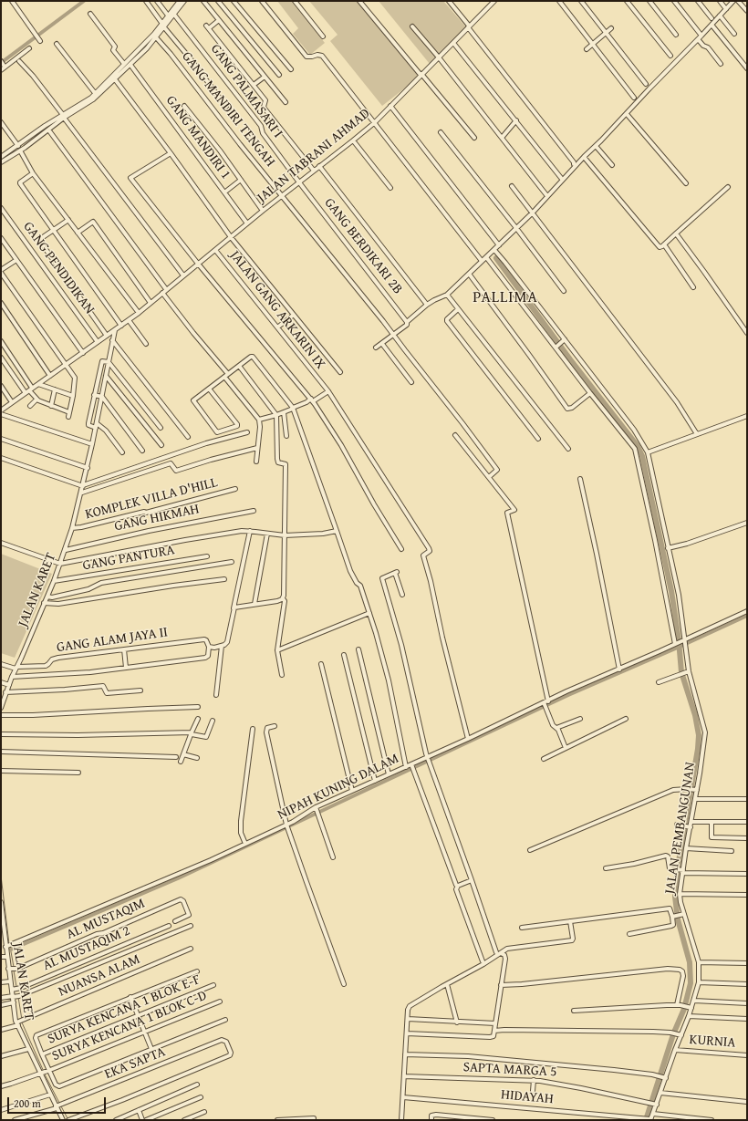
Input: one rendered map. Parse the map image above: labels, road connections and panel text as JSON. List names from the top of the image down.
{
  "streets": {
    "street": [
      "GANG PALMASARI I",
      "GANG MANDIRI TENGAH",
      "GANG MANDIRI 1",
      "JALAN TABRANI AHMAD",
      "GANG BERDIKARI 2B",
      "GANG PENDIDIKAN",
      "JALAN GANG ARKARIN IX",
      "KOMPLEK VILLA D'HILL",
      "GANG HIKMAH",
      "GANG PANTURA",
      "JALAN KARET",
      "GANG ALAM JAYA II",
      "NIPAH KUNING DALAM",
      "JALAN PEMBANGUNAN",
      "AL MUSTAQIM",
      "AL MUSTAQIM 2",
      "NUANSA ALAM",
      "SURYA KENCANA 1 BLOK E-F",
      "SURYA KENCANA 1 BLOK C-D",
      "KURNIA",
      "EKA SAPTA",
      "SAPTA MARGA 5",
      "HIDAYAH"
    ]
  },
  "crossings": [
    ["GANG PALMASARI I", "JALAN TABRANI AHMAD"],
    ["GANG PALMASARI I", "GANG BERDIKARI 2B"],
    ["GANG MANDIRI TENGAH", "JALAN TABRANI AHMAD"],
    ["GANG MANDIRI 1", "JALAN TABRANI AHMAD"],
    ["JALAN TABRANI AHMAD", "GANG BERDIKARI 2B"],
    ["JALAN TABRANI AHMAD", "GANG PENDIDIKAN"],
    ["JALAN TABRANI AHMAD", "JALAN GANG ARKARIN IX"],
    ["JALAN TABRANI AHMAD", "JALAN KARET"],
    ["JALAN GANG ARKARIN IX", "NIPAH KUNING DALAM"],
    ["KOMPLEK VILLA D'HILL", "JALAN KARET"],
    ["GANG HIKMAH", "JALAN KARET"],
    ["GANG PANTURA", "JALAN KARET"],
    ["JALAN KARET", "GANG ALAM JAYA II"],
    ["JALAN KARET", "NIPAH KUNING DALAM"],
    ["JALAN KARET", "AL MUSTAQIM"],
    ["JALAN KARET", "AL MUSTAQIM 2"],
    ["JALAN KARET", "NUANSA ALAM"],
    ["JALAN KARET", "SURYA KENCANA 1 BLOK C-D"],
    ["JALAN KARET", "EKA SAPTA"],
    ["NIPAH KUNING DALAM", "JALAN PEMBANGUNAN"],
    ["JALAN PEMBANGUNAN", "KURNIA"],
    ["JALAN PEMBANGUNAN", "SAPTA MARGA 5"],
    ["JALAN PEMBANGUNAN", "HIDAYAH"]
  ],
  "districts": ["PALLIMA"],
  "scale_bar": "200 m"
}
